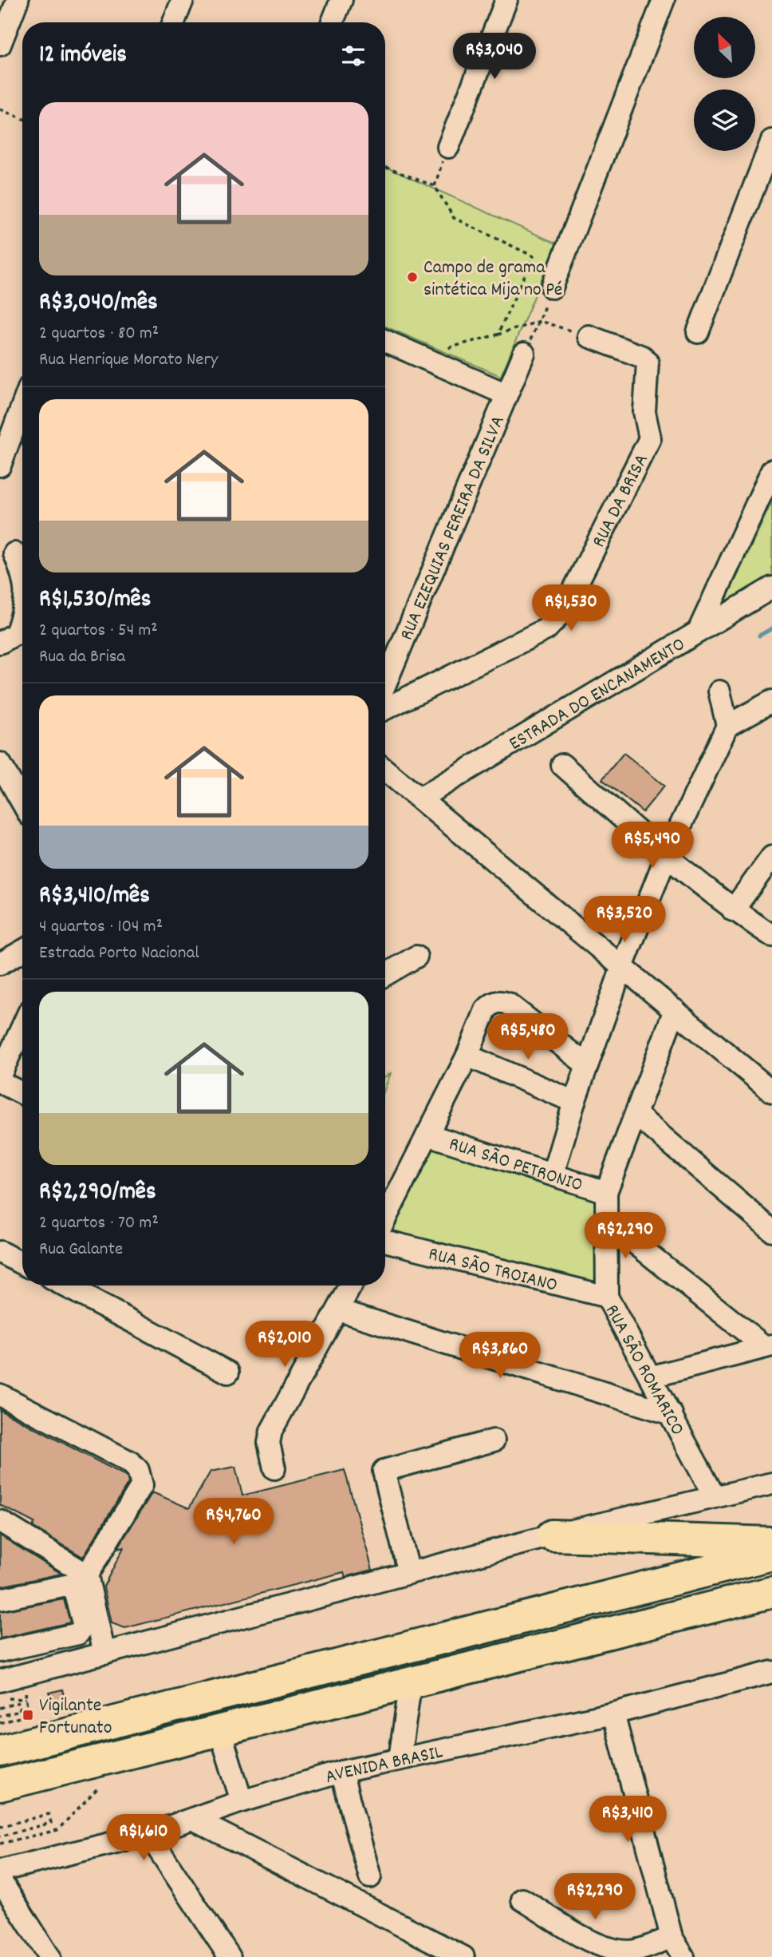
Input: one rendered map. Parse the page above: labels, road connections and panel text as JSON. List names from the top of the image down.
{
  "streets": {
    "street": [
      "RUA DA BRISA",
      "RUA EZEQUIAS PEREIRA DA SILVA",
      "ESTRADA DO ENCANAMENTO",
      "RUA SÃO PETRONIO",
      "RUA SÃO TROIANO",
      "RUA SÃO ROMARICO",
      "AVENIDA BRASIL"
    ]
  },
  "crossings": [
    ["RUA SÃO PETRONIO", "RUA SÃO ROMARICO"],
    ["RUA SÃO TROIANO", "RUA SÃO ROMARICO"]
  ],
  "places": {
    "other": ["Campo de grama sintética Mija no Pé"],
    "transit": ["Vigilante Fortunato"]
  },
  "north": "top left",
  "page": {
    "heading": "12 imóveis",
    "price": [
      "R$3,040",
      "R$1,530",
      "R$5,490",
      "R$3,520",
      "R$5,480",
      "R$2,290",
      "R$2,010",
      "R$3,860",
      "R$4,760",
      "R$3,410",
      "R$1,610",
      "R$2,290"
    ],
    "list": [
      {
        "name": "R$3,040/mês",
        "note": "2 quartos · 80 m² · Rua Henrique Morato Nery"
      },
      {
        "name": "R$1,530/mês",
        "note": "2 quartos · 54 m² · Rua da Brisa"
      },
      {
        "name": "R$3,410/mês",
        "note": "4 quartos · 104 m² · Estrada Porto Nacional"
      },
      {
        "name": "R$2,290/mês",
        "note": "2 quartos · 70 m² · Rua Galante"
      }
    ]
  }
}
